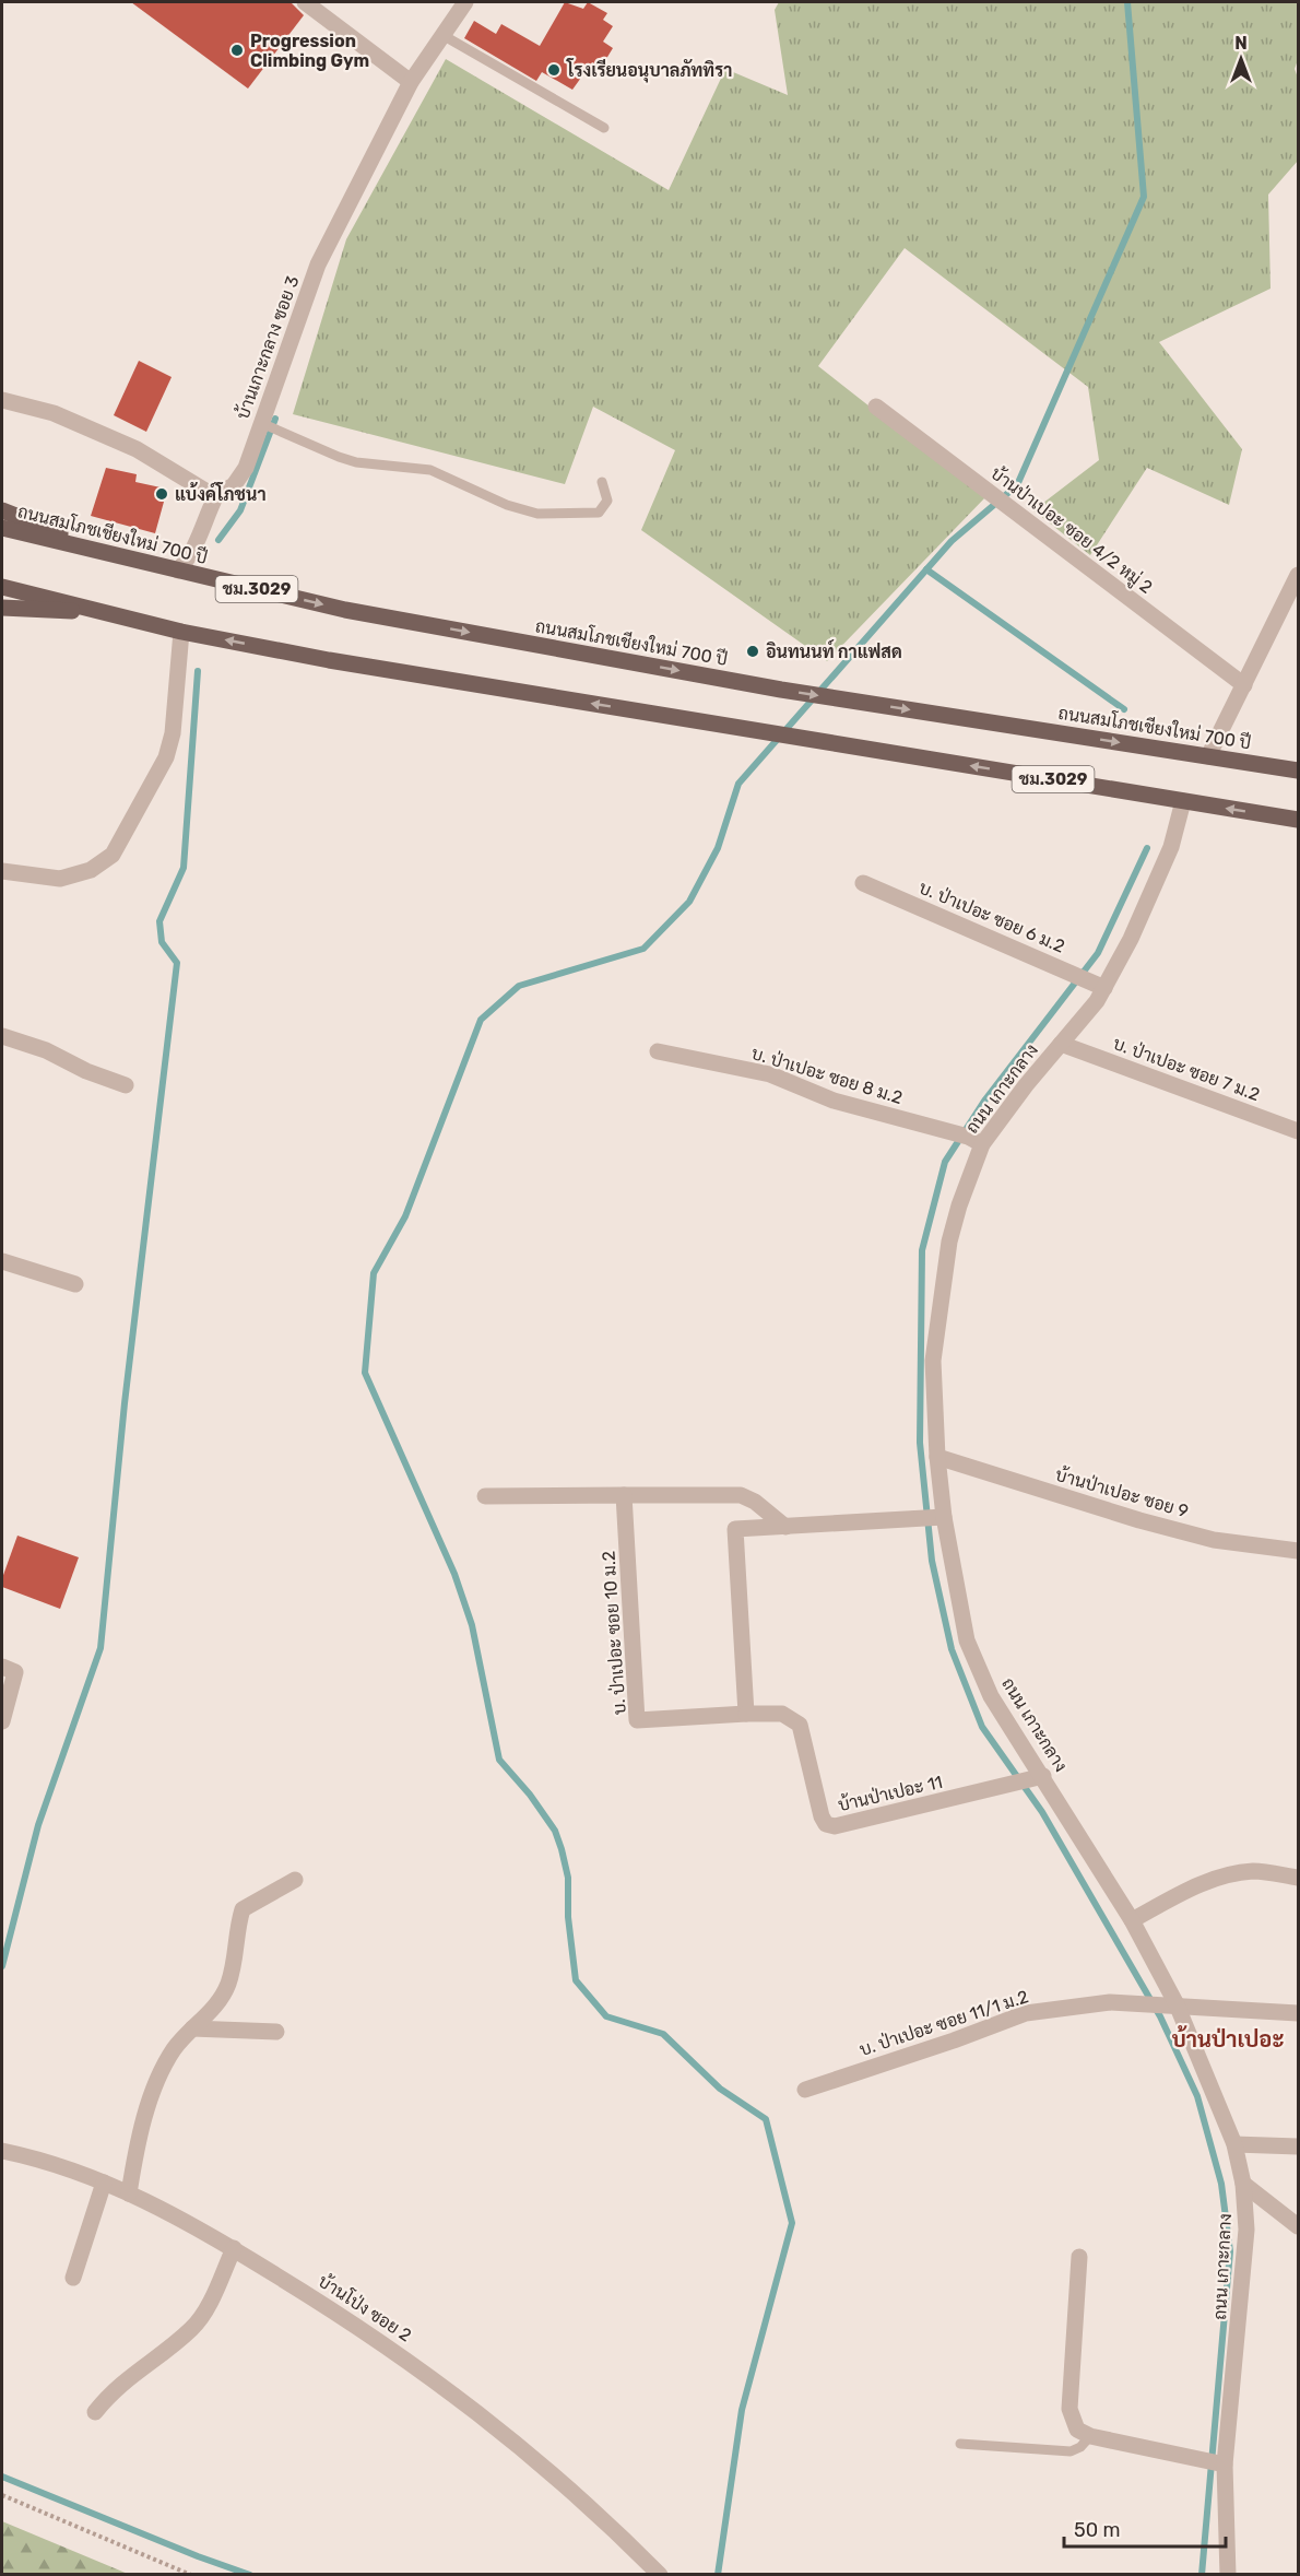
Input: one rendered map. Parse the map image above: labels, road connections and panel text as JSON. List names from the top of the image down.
{
  "streets": {
    "main road": ["ถนนสมโภชเชียงใหม่ 700 ปี", "ชม.3029"],
    "street": [
      "บ้านเกาะกลาง ซอย 3",
      "บ้านป่าเปอะ ซอย 4/2 หมู่ 2",
      "บ. ป่าเปอะ ซอย 6 ม.2",
      "บ. ป่าเปอะ ซอย 7 ม.2",
      "บ. ป่าเปอะ ซอย 8 ม.2",
      "ถนน เกาะกลาง",
      "บ้านป่าเปอะ ซอย 9",
      "บ. ป่าเปอะ ซอย 10 ม.2",
      "บ้านป่าเปอะ 11",
      "บ. ป่าเปอะ ซอย 11/1 ม.2",
      "บ้านโป่ง ซอย 2"
    ]
  },
  "crossings": [
    ["ชม.3029", "ถนน เกาะกลาง"],
    ["บ. ป่าเปอะ ซอย 6 ม.2", "ถนน เกาะกลาง"],
    ["บ. ป่าเปอะ ซอย 7 ม.2", "ถนน เกาะกลาง"],
    ["บ. ป่าเปอะ ซอย 8 ม.2", "ถนน เกาะกลาง"],
    ["ถนน เกาะกลาง", "บ้านป่าเปอะ ซอย 9"],
    ["ถนน เกาะกลาง", "บ้านป่าเปอะ 11"],
    ["ถนน เกาะกลาง", "บ. ป่าเปอะ ซอย 11/1 ม.2"],
    ["บ. ป่าเปอะ ซอย 10 ม.2", "บ้านป่าเปอะ 11"]
  ],
  "districts": ["บ้านป่าเปอะ"],
  "places": [
    "Progression Climbing Gym",
    "โรงเรียนอนุบาลภัททิรา",
    "แบ้งค์โภชนา",
    "อินทนนท์ กาแฟสด"
  ],
  "scale_bar": "50 m",
  "north": "top"
}
